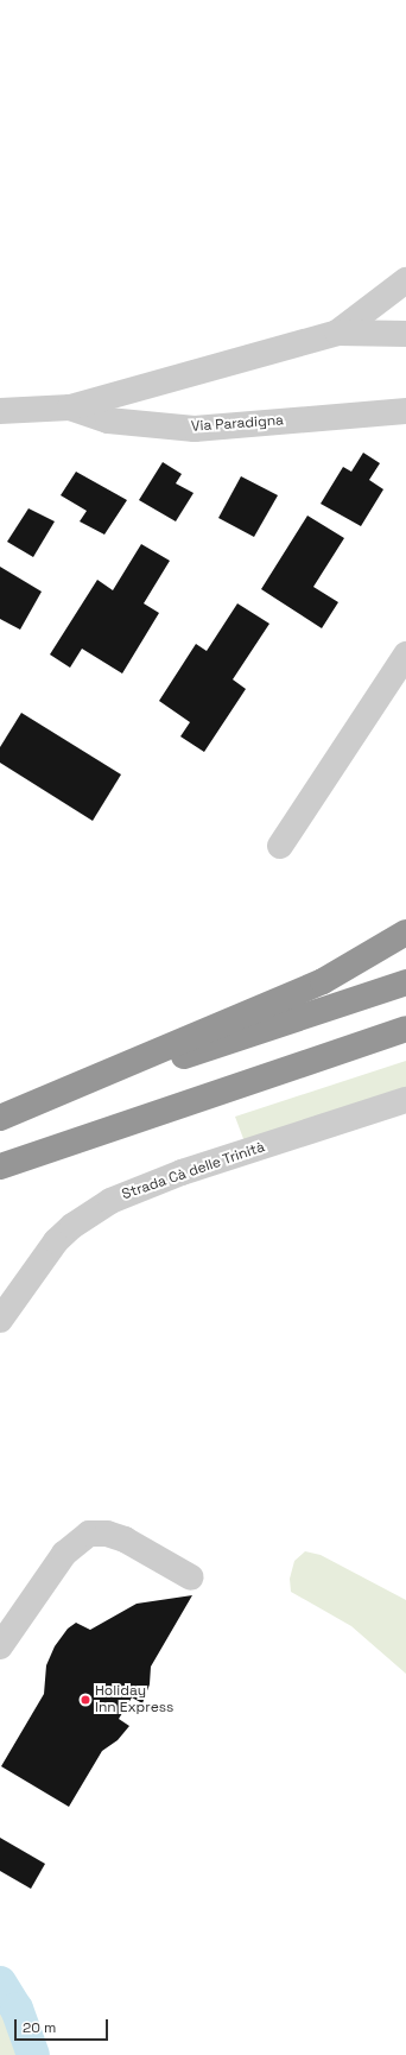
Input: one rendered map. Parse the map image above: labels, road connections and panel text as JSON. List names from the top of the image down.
{
  "streets": {
    "street": ["Via Paradigna", "Strada Cà delle Trinità"]
  },
  "places": ["Holiday Inn Express"],
  "scale_bar": "20 m"
}
